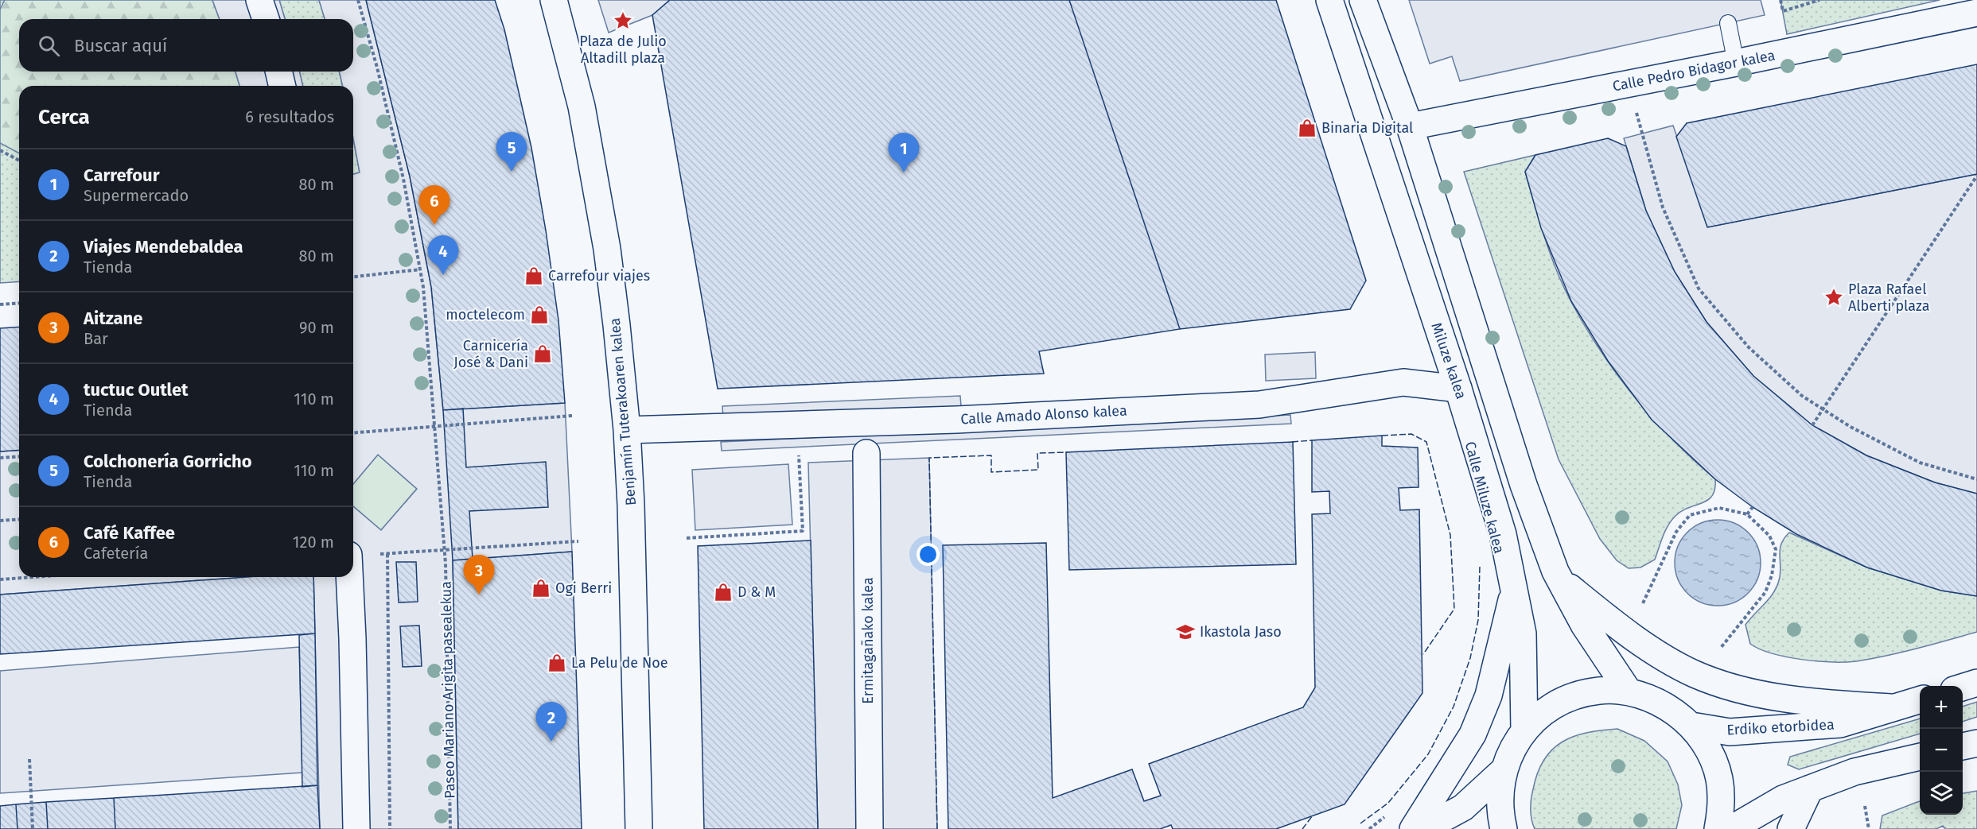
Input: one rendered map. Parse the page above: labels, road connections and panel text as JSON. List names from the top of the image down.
{
  "streets": {
    "street": [
      "Calle Pedro Bidagor kalea",
      "Miluze kalea",
      "Benjamín Tuterakoaren kalea",
      "Calle Amado Alonso kalea",
      "Ermitagañako kalea",
      "Erdiko etorbidea"
    ],
    "path": ["Paseo Mariano Arigita pasealekua"]
  },
  "crossings": [
    ["Miluze kalea", "Calle Amado Alonso kalea"],
    ["Benjamín Tuterakoaren kalea", "Calle Amado Alonso kalea"]
  ],
  "places": {
    "place": ["Plaza de Julio Altadill plaza", "Plaza Rafael Alberti plaza"],
    "shop": [
      "Binaria Digital",
      "Carrefour viajes",
      "moctelecom",
      "Carnicería José & Dani",
      "Ogi Berri",
      "D & M",
      "La Pelu de Noe"
    ],
    "school or university": ["Ikastola Jaso"]
  },
  "page": {
    "search": "Buscar aquí",
    "heading": ["Cerca", "6 resultados"],
    "pins": [
      "5",
      "1",
      "6",
      "4",
      "3",
      "2"
    ],
    "list": [
      {
        "mark": "1",
        "name": "Carrefour",
        "note": "Supermercado",
        "value": "80 m"
      },
      {
        "mark": "2",
        "name": "Viajes Mendebaldea",
        "note": "Tienda",
        "value": "80 m"
      },
      {
        "mark": "3",
        "name": "Aitzane",
        "note": "Bar",
        "value": "90 m"
      },
      {
        "mark": "4",
        "name": "tuctuc Outlet",
        "note": "Tienda",
        "value": "110 m"
      },
      {
        "mark": "5",
        "name": "Colchonería Gorricho",
        "note": "Tienda",
        "value": "110 m"
      },
      {
        "mark": "6",
        "name": "Café Kaffee",
        "note": "Cafetería",
        "value": "120 m"
      }
    ],
    "map_buttons": ["+", "−"]
  }
}
